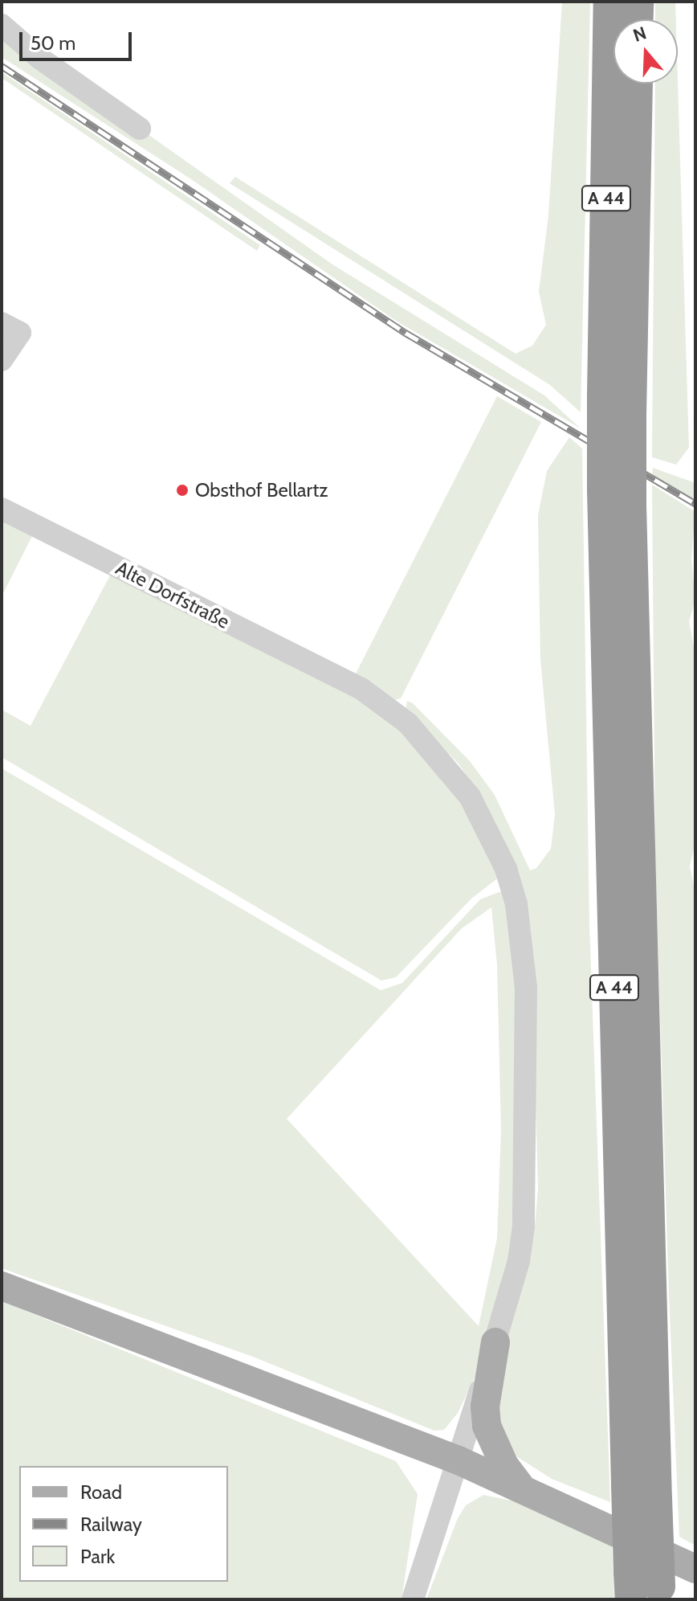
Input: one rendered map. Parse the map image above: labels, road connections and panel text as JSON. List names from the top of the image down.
{
  "streets": {
    "highway": ["A 44"],
    "street": ["Alte Dorfstraße"]
  },
  "places": ["Obsthof Bellartz"],
  "legend": ["Road", "Railway", "Park"],
  "scale_bar": "50 m",
  "north": "top"
}
